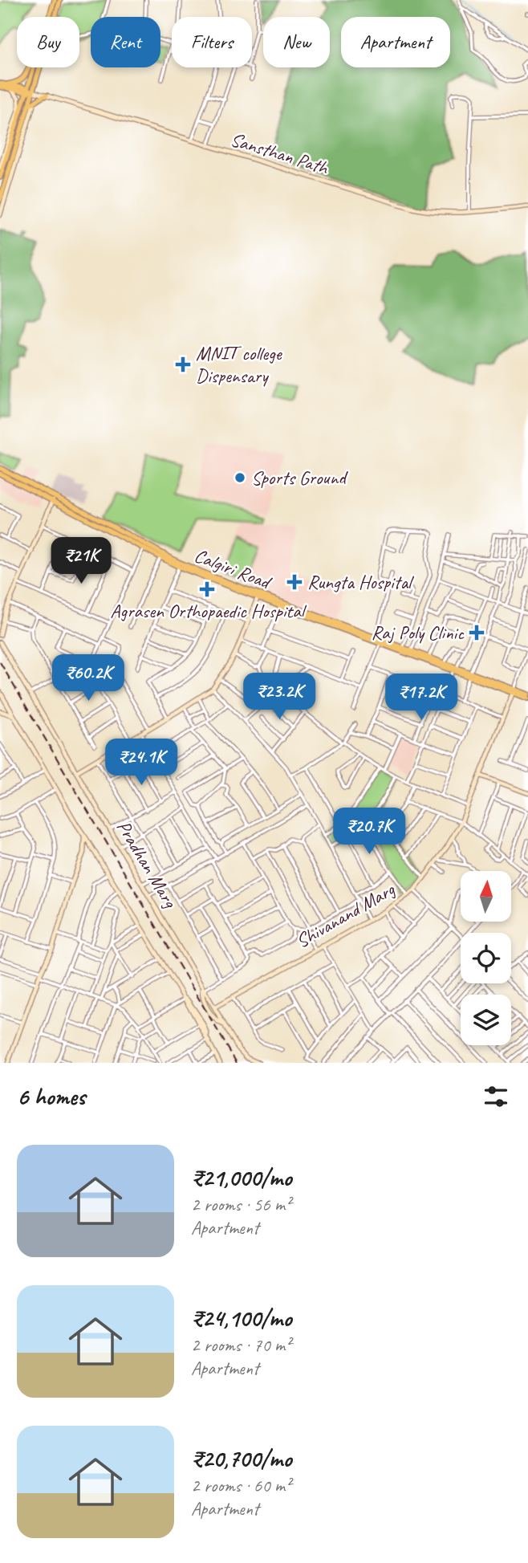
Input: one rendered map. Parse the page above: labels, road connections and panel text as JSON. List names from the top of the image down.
{
  "streets": {
    "main road": ["Calgiri Road"],
    "street": ["Sansthan Path", "Pradhan Marg", "Shivanand Marg"]
  },
  "crossings": [
    ["Calgiri Road", "Shivanand Marg"],
    ["Pradhan Marg", "Shivanand Marg"]
  ],
  "places": {
    "health": [
      "MNIT college Dispensary",
      "Rungta Hospital",
      "Agrasen Orthopaedic Hospital",
      "Raj Poly Clinic"
    ],
    "other": ["Sports Ground"]
  },
  "north": "top",
  "page": {
    "chip": [
      "Buy",
      "Rent",
      "Filters",
      "New",
      "Apartment"
    ],
    "price": [
      "₹21K",
      "₹60.2K",
      "₹23.2K",
      "₹17.2K",
      "₹24.1K",
      "₹20.7K"
    ],
    "heading": "6 homes",
    "list": [
      {
        "name": "₹21,000/mo",
        "note": "2 rooms · 56 m² · Apartment"
      },
      {
        "name": "₹24,100/mo",
        "note": "2 rooms · 70 m² · Apartment"
      },
      {
        "name": "₹20,700/mo",
        "note": "2 rooms · 60 m² · Apartment"
      }
    ]
  }
}
